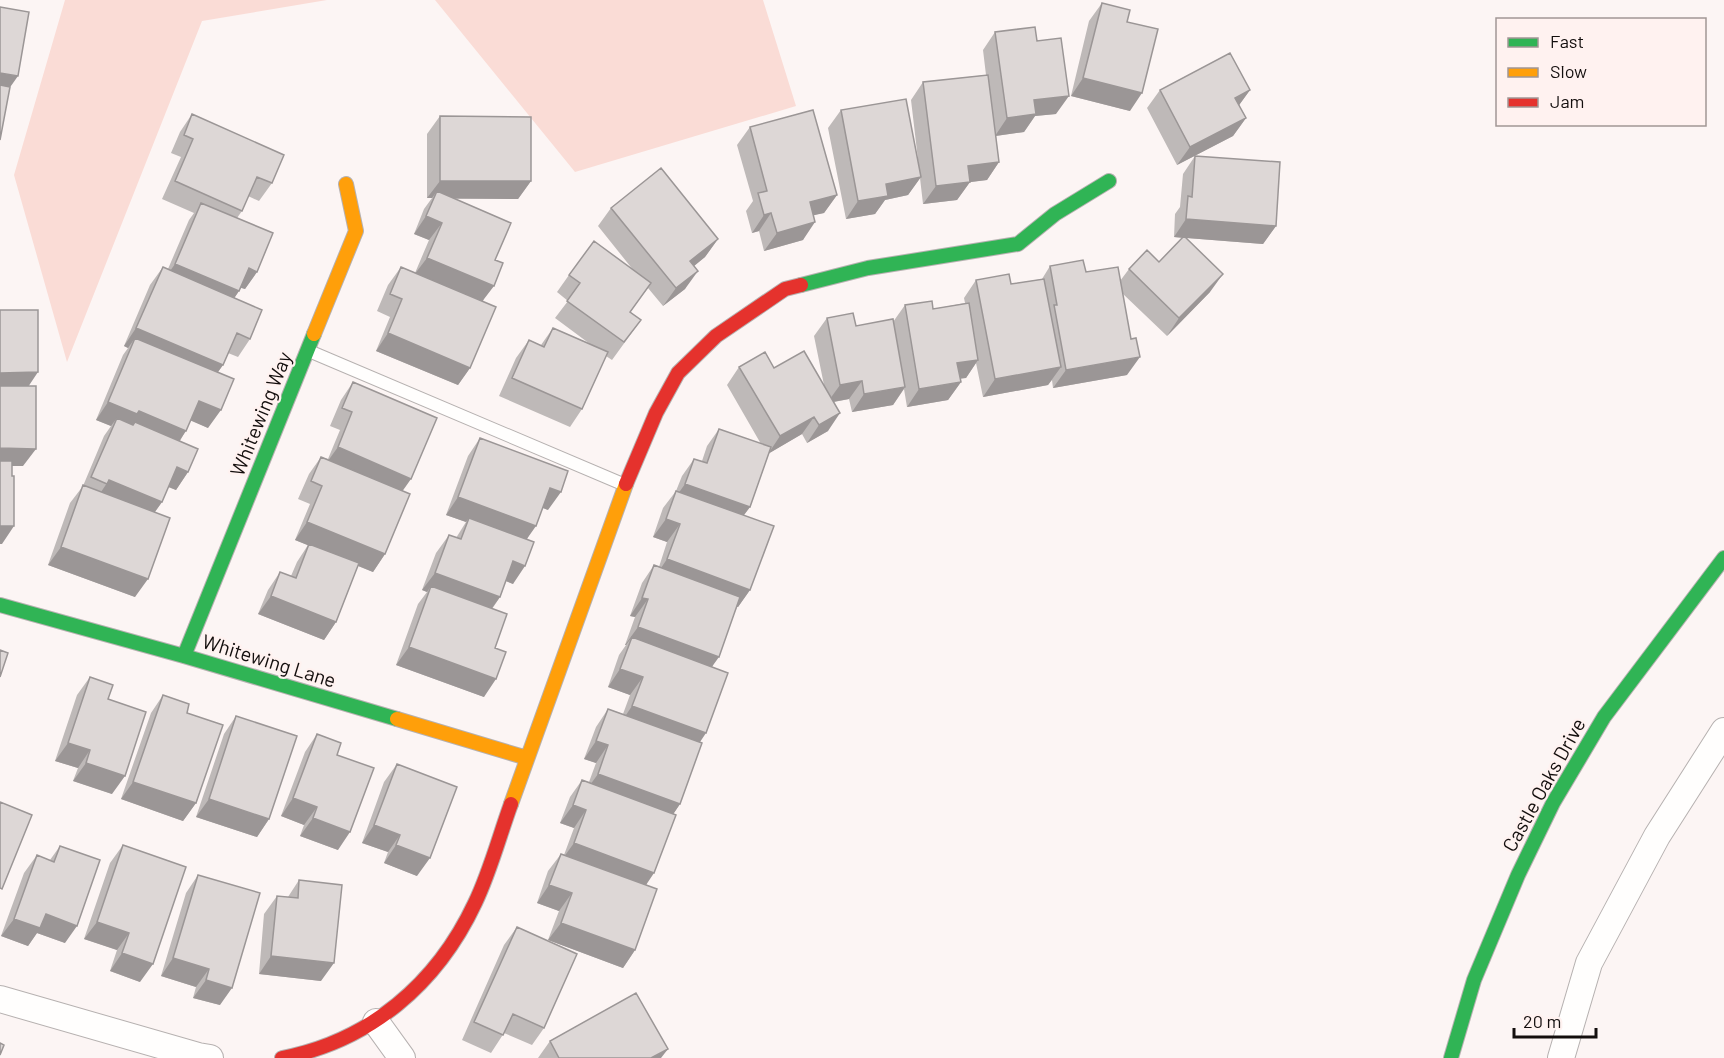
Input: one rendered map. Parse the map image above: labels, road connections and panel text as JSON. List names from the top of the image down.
{
  "streets": {
    "street": ["Whitewing Way", "Whitewing Lane", "Castle Oaks Drive"]
  },
  "crossings": [
    ["Whitewing Way", "Whitewing Lane"]
  ],
  "legend": ["Fast", "Slow", "Jam"],
  "scale_bar": "20 m"
}
